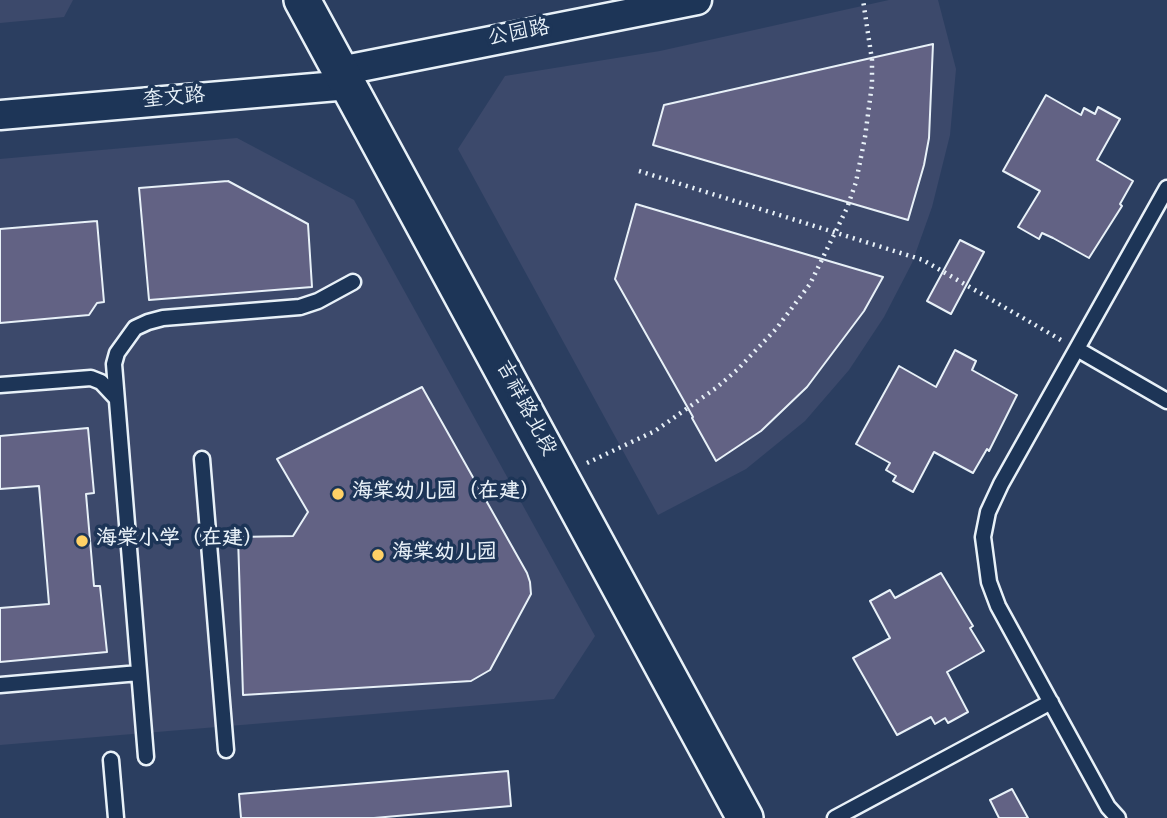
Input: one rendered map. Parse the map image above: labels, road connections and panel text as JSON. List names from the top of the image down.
{
  "streets": {
    "street": ["公园路", "奎文路", "吉祥路北段"]
  },
  "crossings": [
    ["公园路", "奎文路"],
    ["公园路", "吉祥路北段"],
    ["奎文路", "吉祥路北段"]
  ],
  "places": ["海棠幼儿园（在建）", "海棠小学（在建）", "海棠幼儿园"]
}
